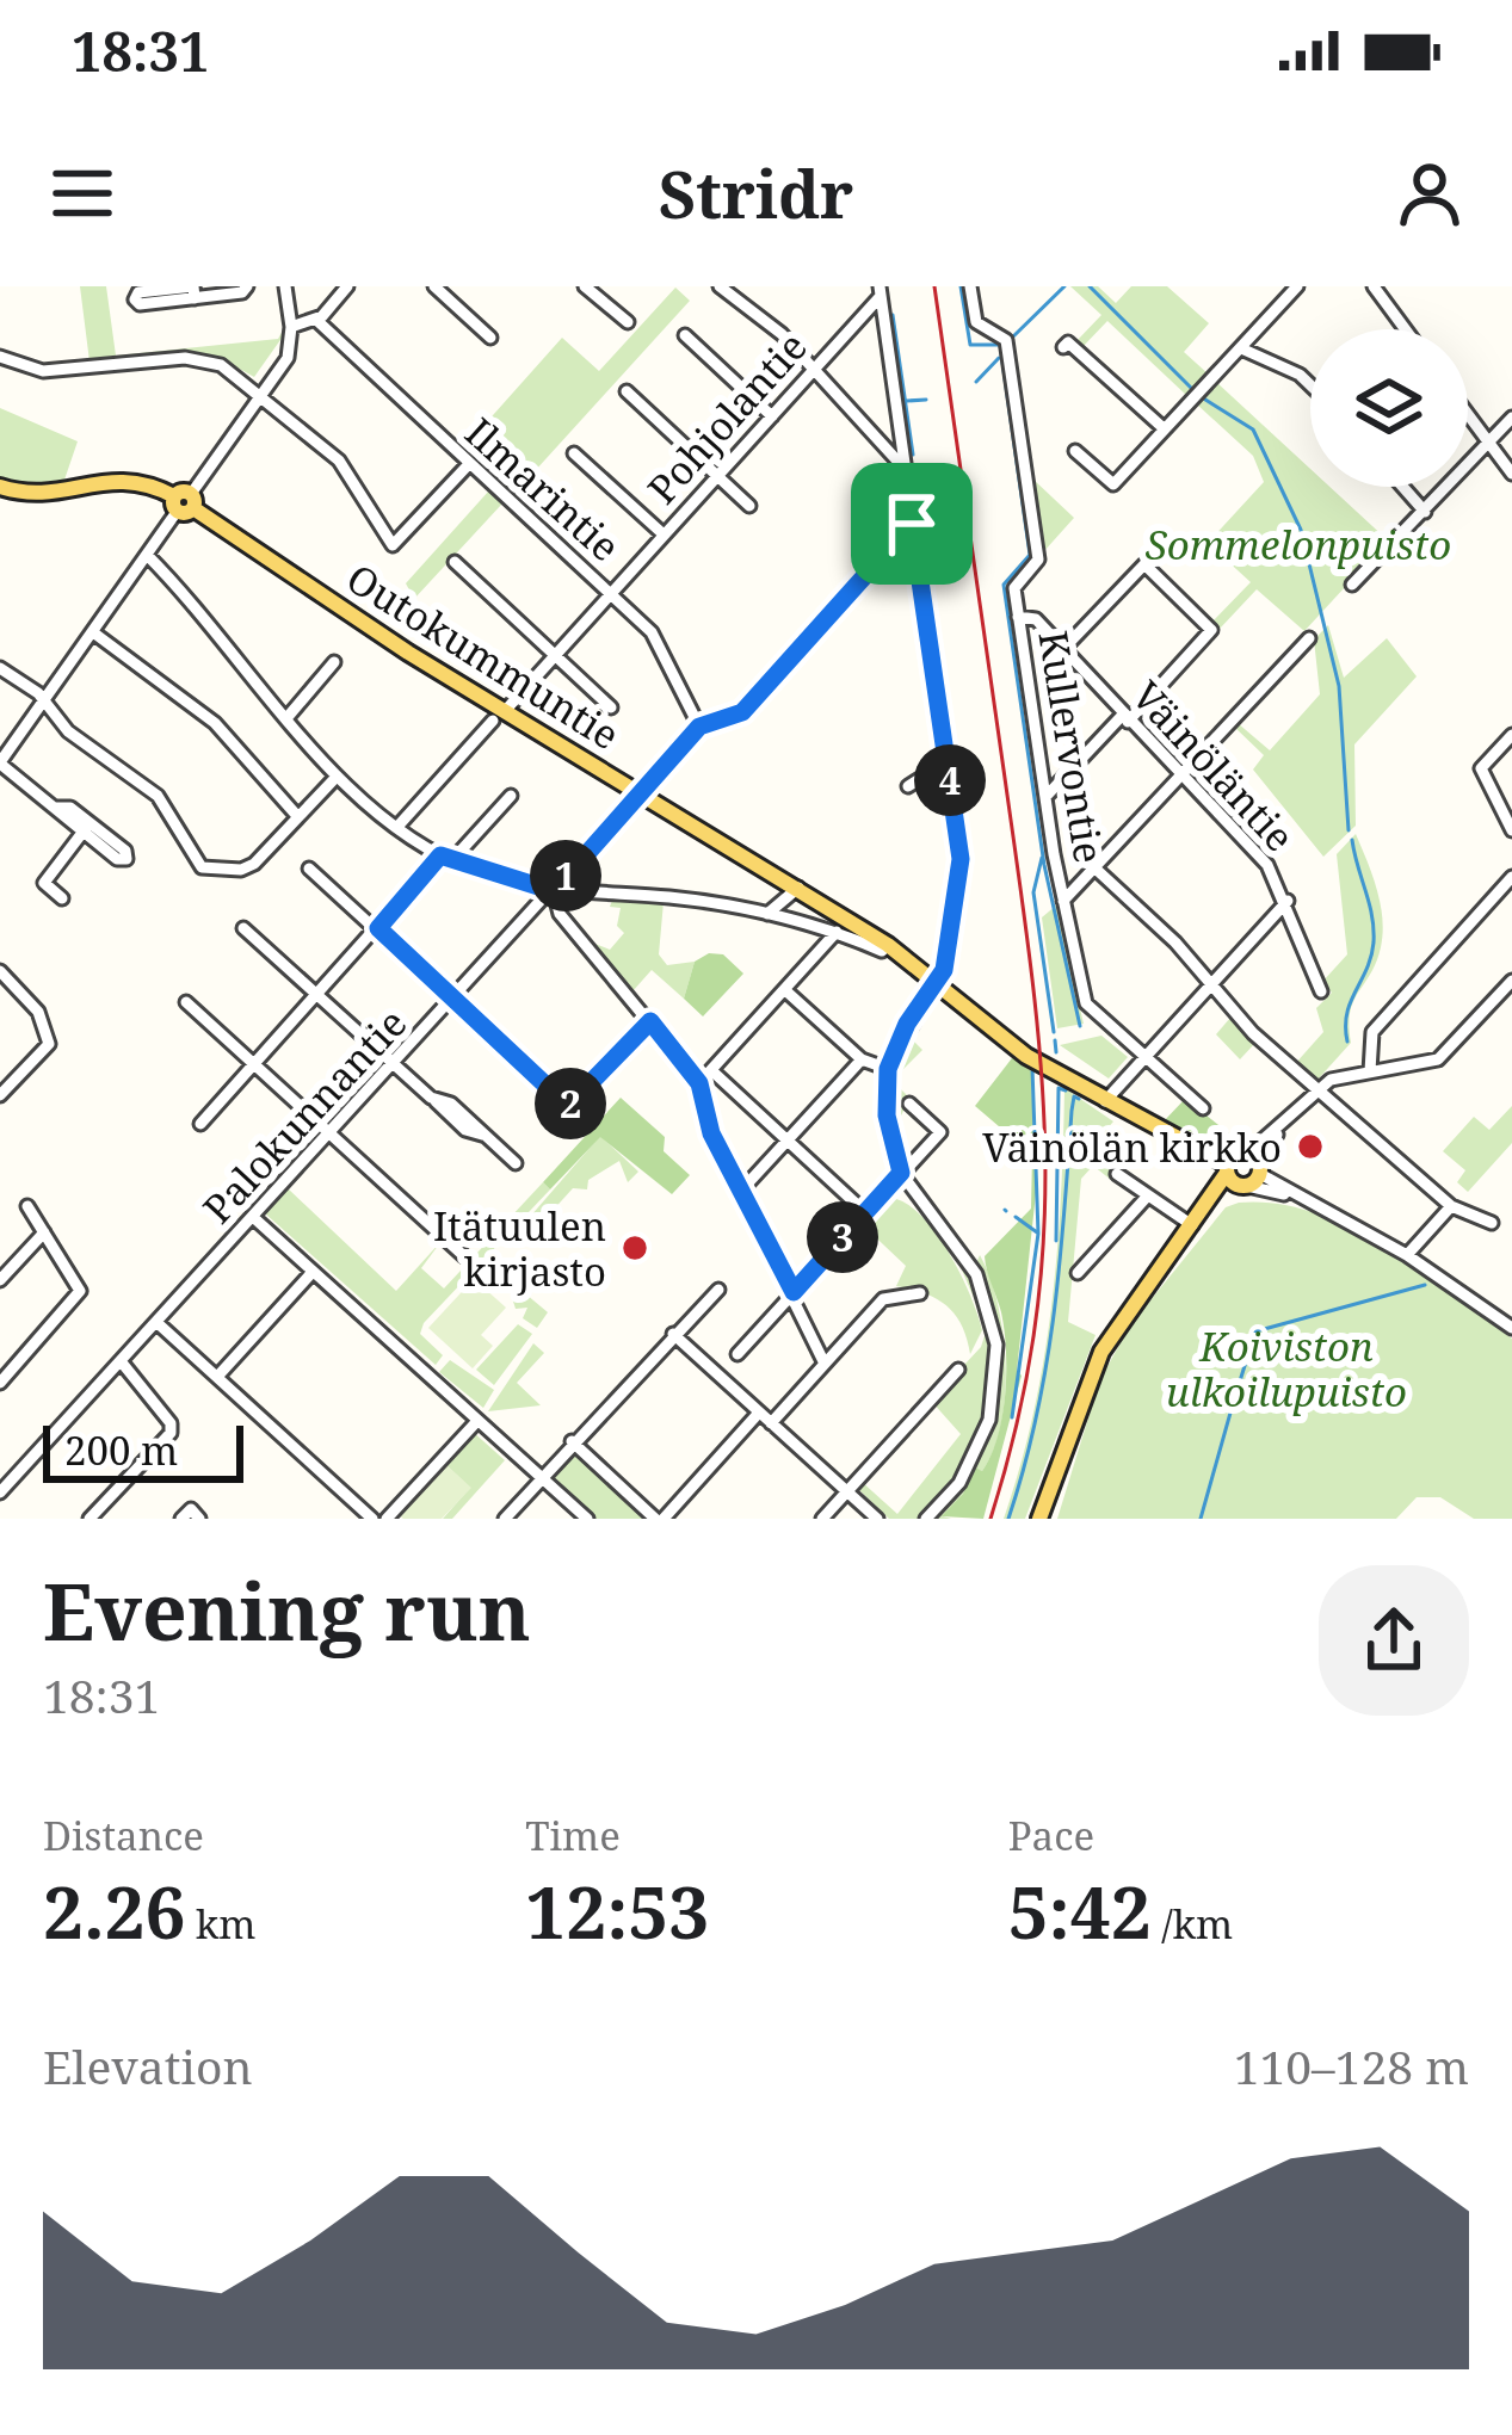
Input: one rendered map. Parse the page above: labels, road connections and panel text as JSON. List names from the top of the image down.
{
  "streets": {
    "main road": ["Outokummuntie"],
    "street": [
      "Pohjolantie",
      "Ilmarintie",
      "Kullervontie",
      "Väinöläntie",
      "Palokunnantie"
    ]
  },
  "crossings": [
    ["Pohjolantie", "Ilmarintie"],
    ["Pohjolantie", "Outokummuntie"],
    ["Ilmarintie", "Palokunnantie"],
    ["Outokummuntie", "Palokunnantie"],
    ["Kullervontie", "Väinöläntie"]
  ],
  "parks": ["Sommelonpuisto", "Koiviston ulkoilupuisto"],
  "places": ["Väinölän kirkko", "Itätuulen kirjasto"],
  "scale_bar": "200 m",
  "page": {
    "status": "18:31",
    "header": "Stridr",
    "pins": [
      "4",
      "1",
      "2",
      "3"
    ],
    "scale": "200 m",
    "heading": ["Evening run", "18:31"],
    "stats": [
      ["Distance", "2.26 km"],
      ["Time", "12:53"],
      ["Pace", "5:42 /km"]
    ],
    "chart": ["Elevation", "110–128 m"]
  }
}
